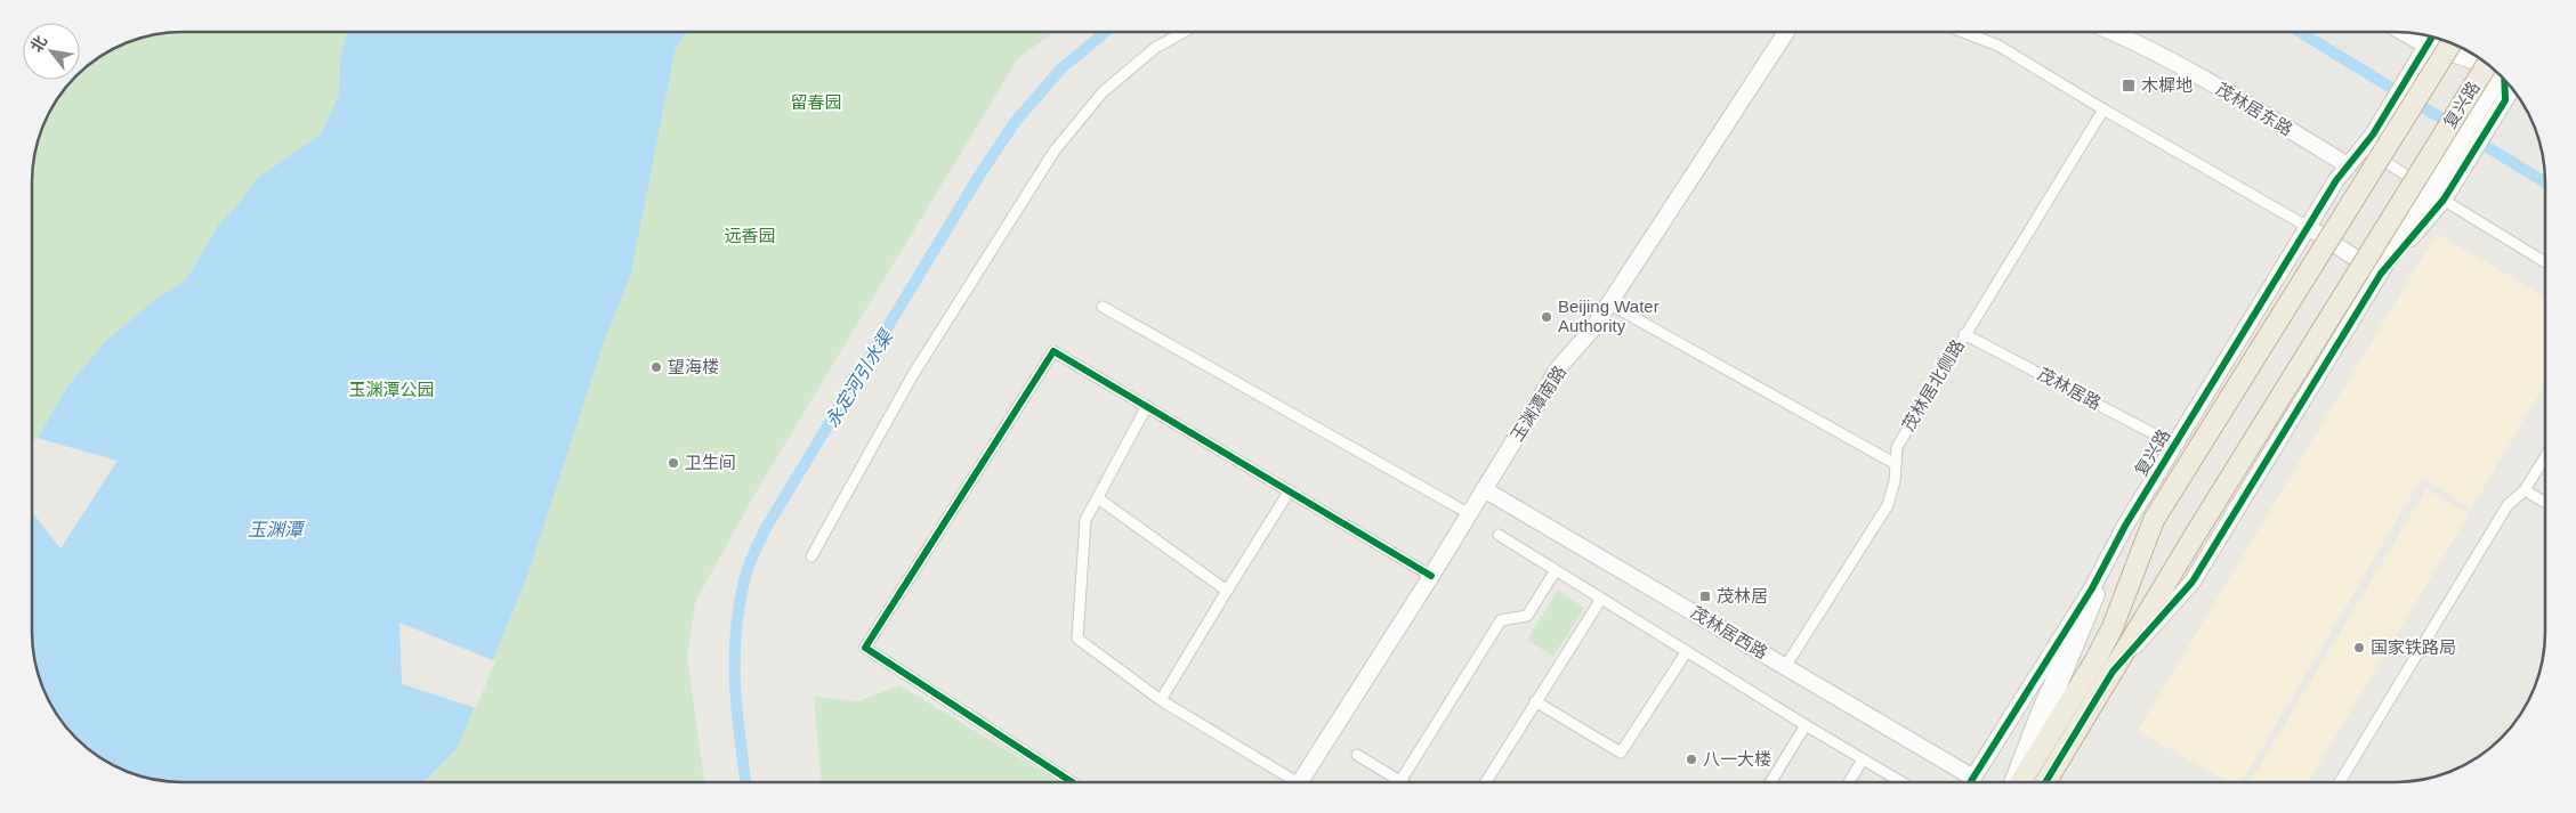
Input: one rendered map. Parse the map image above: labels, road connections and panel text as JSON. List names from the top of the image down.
{
  "streets": {
    "highway": ["复兴路"],
    "street": [
      "茂林居东路",
      "茂林居北侧路",
      "茂林居路",
      "玉渊潭南路",
      "茂林居西路"
    ]
  },
  "crossings": [
    ["复兴路", "茂林居东路"],
    ["复兴路", "茂林居路"],
    ["茂林居北侧路", "茂林居路"],
    ["茂林居北侧路", "茂林居西路"],
    ["玉渊潭南路", "茂林居西路"]
  ],
  "water": ["永定河引水渠", "玉渊潭"],
  "parks": ["留春园", "远香园", "玉渊潭公园"],
  "places": {
    "transit": ["木樨地", "茂林居"],
    "other": [
      "Beijing Water Authority",
      "望海楼",
      "卫生间",
      "国家铁路局",
      "八一大楼"
    ]
  },
  "north": "top left"
}
